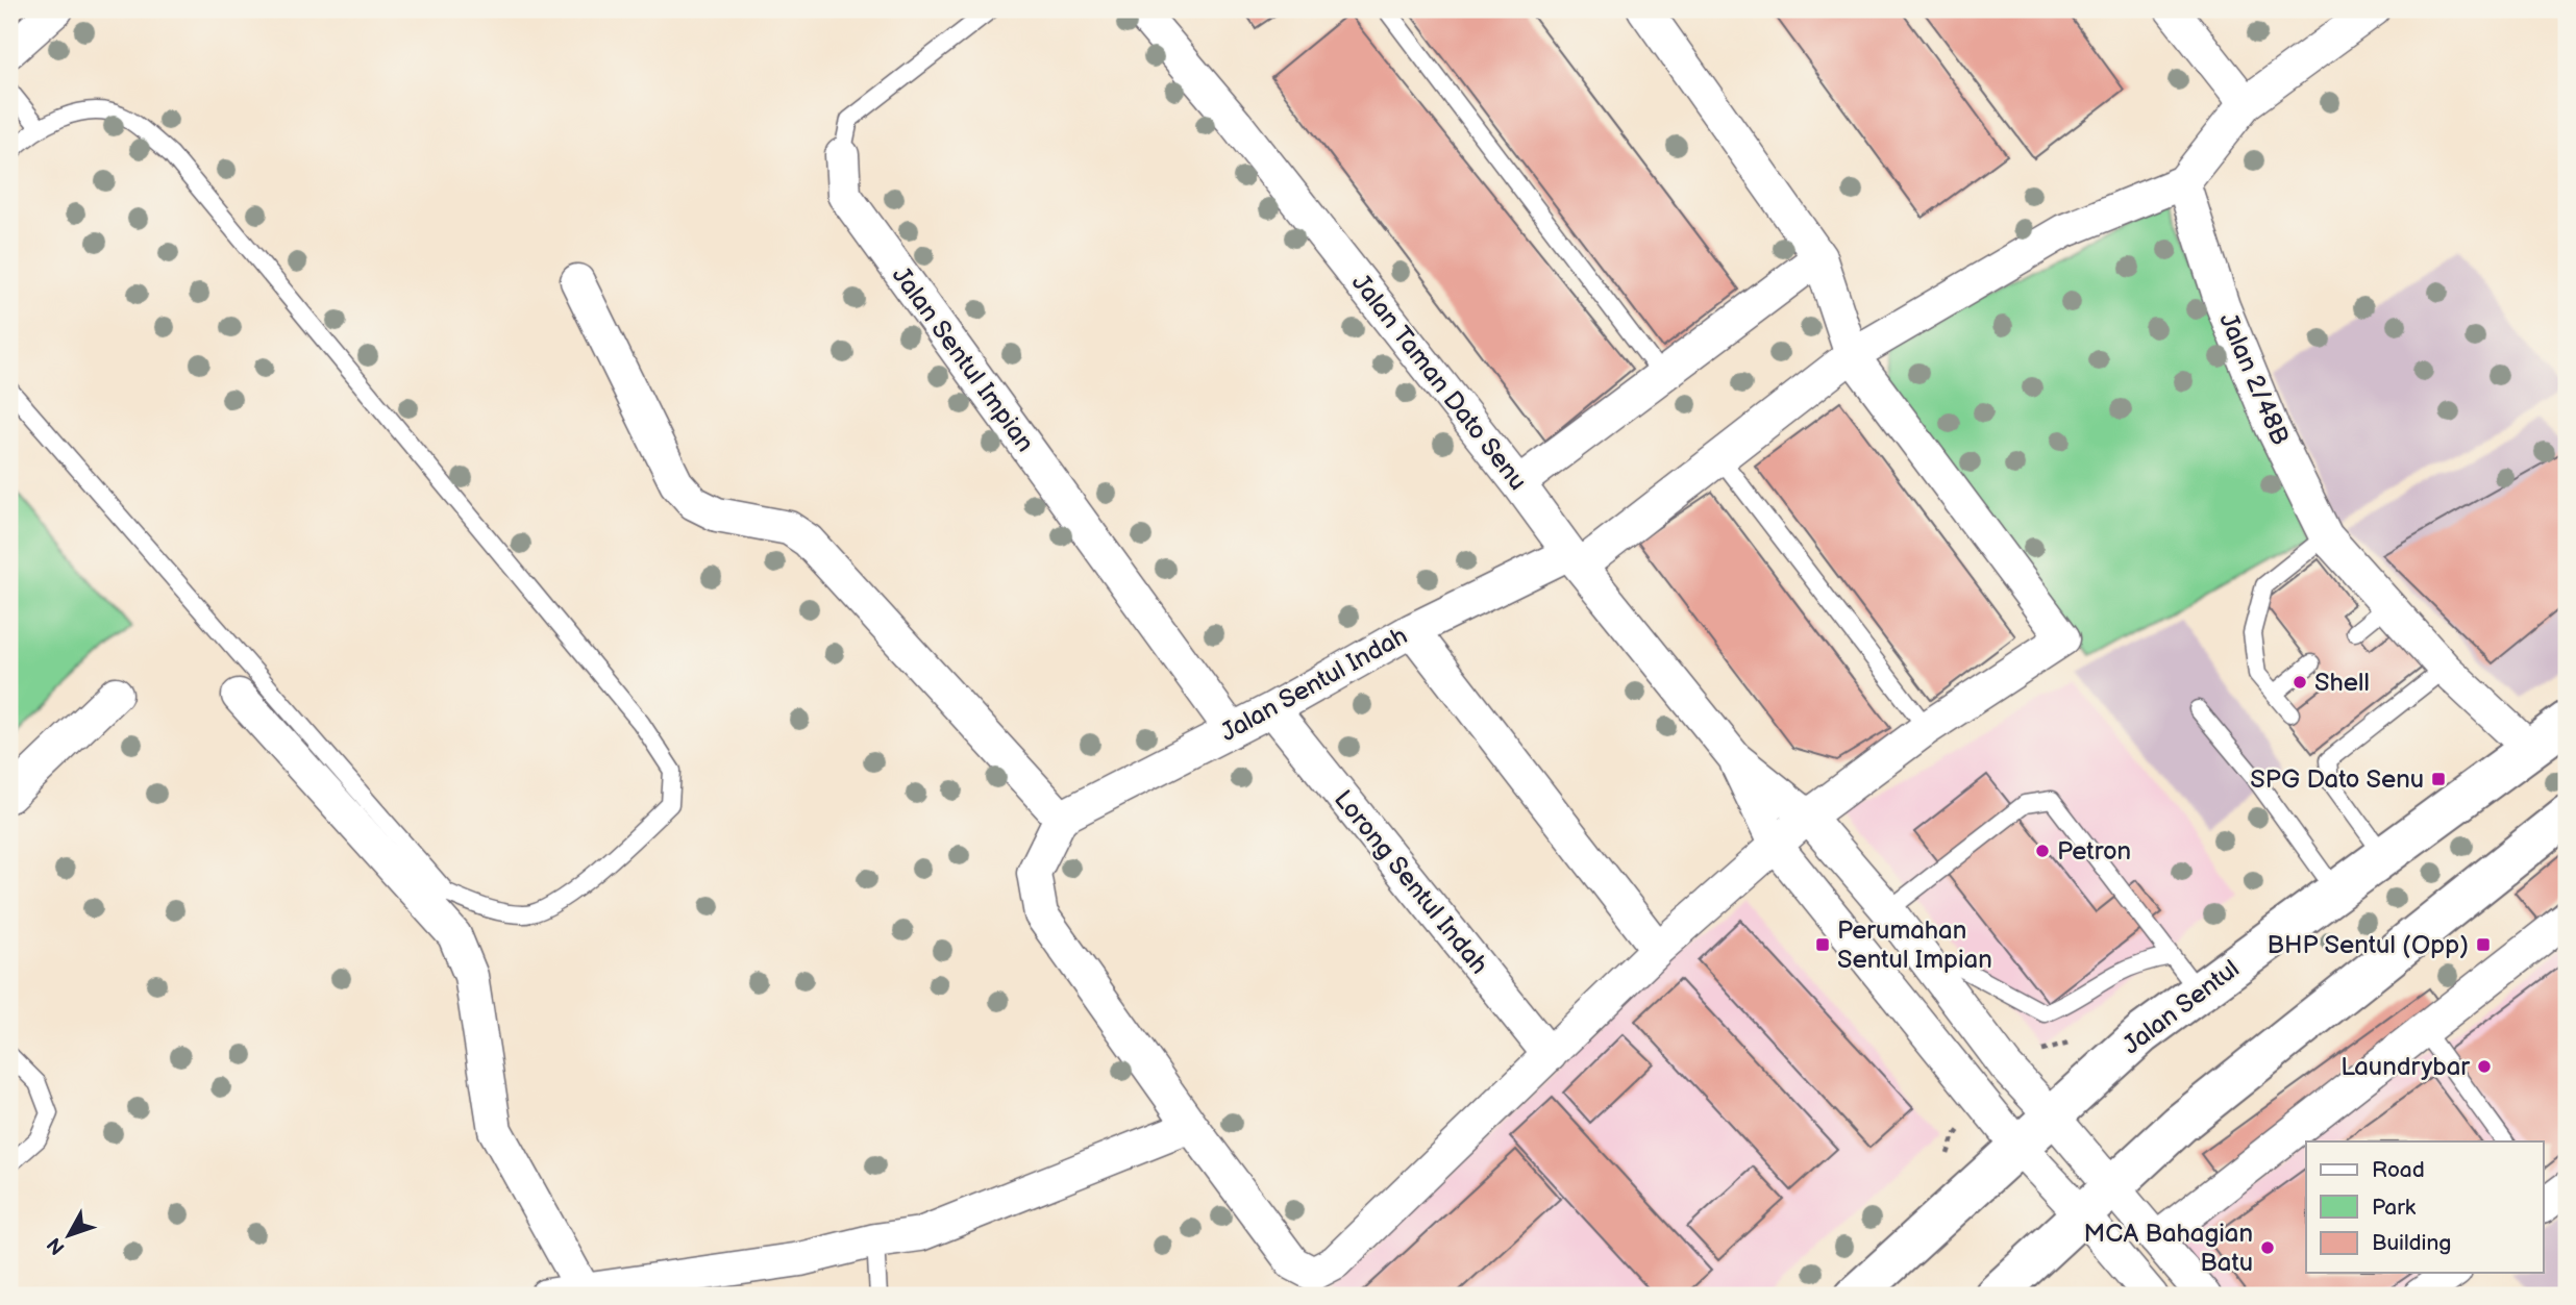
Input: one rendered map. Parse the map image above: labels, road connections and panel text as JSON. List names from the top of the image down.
{
  "streets": {
    "main road": ["Jalan Sentul"],
    "street": [
      "Jalan Sentul Impian",
      "Jalan 2/48B",
      "Jalan Taman Dato Senu",
      "Jalan Sentul Indah",
      "Lorong Sentul Indah"
    ]
  },
  "crossings": [
    ["Jalan Sentul Impian", "Jalan Sentul Indah"],
    ["Jalan 2/48B", "Jalan Sentul Indah"],
    ["Jalan 2/48B", "Jalan Sentul"],
    ["Jalan Taman Dato Senu", "Jalan Sentul Indah"],
    ["Jalan Taman Dato Senu", "Jalan Sentul"],
    ["Jalan Sentul Indah", "Lorong Sentul Indah"]
  ],
  "places": {
    "other": [
      "Shell",
      "Petron",
      "Laundrybar",
      "MCA Bahagian Batu"
    ],
    "transit": ["SPG Dato Senu", "Perumahan Sentul Impian", "BHP Sentul (Opp)"]
  },
  "legend": ["Road", "Park", "Building"],
  "north": "bottom left"
}
